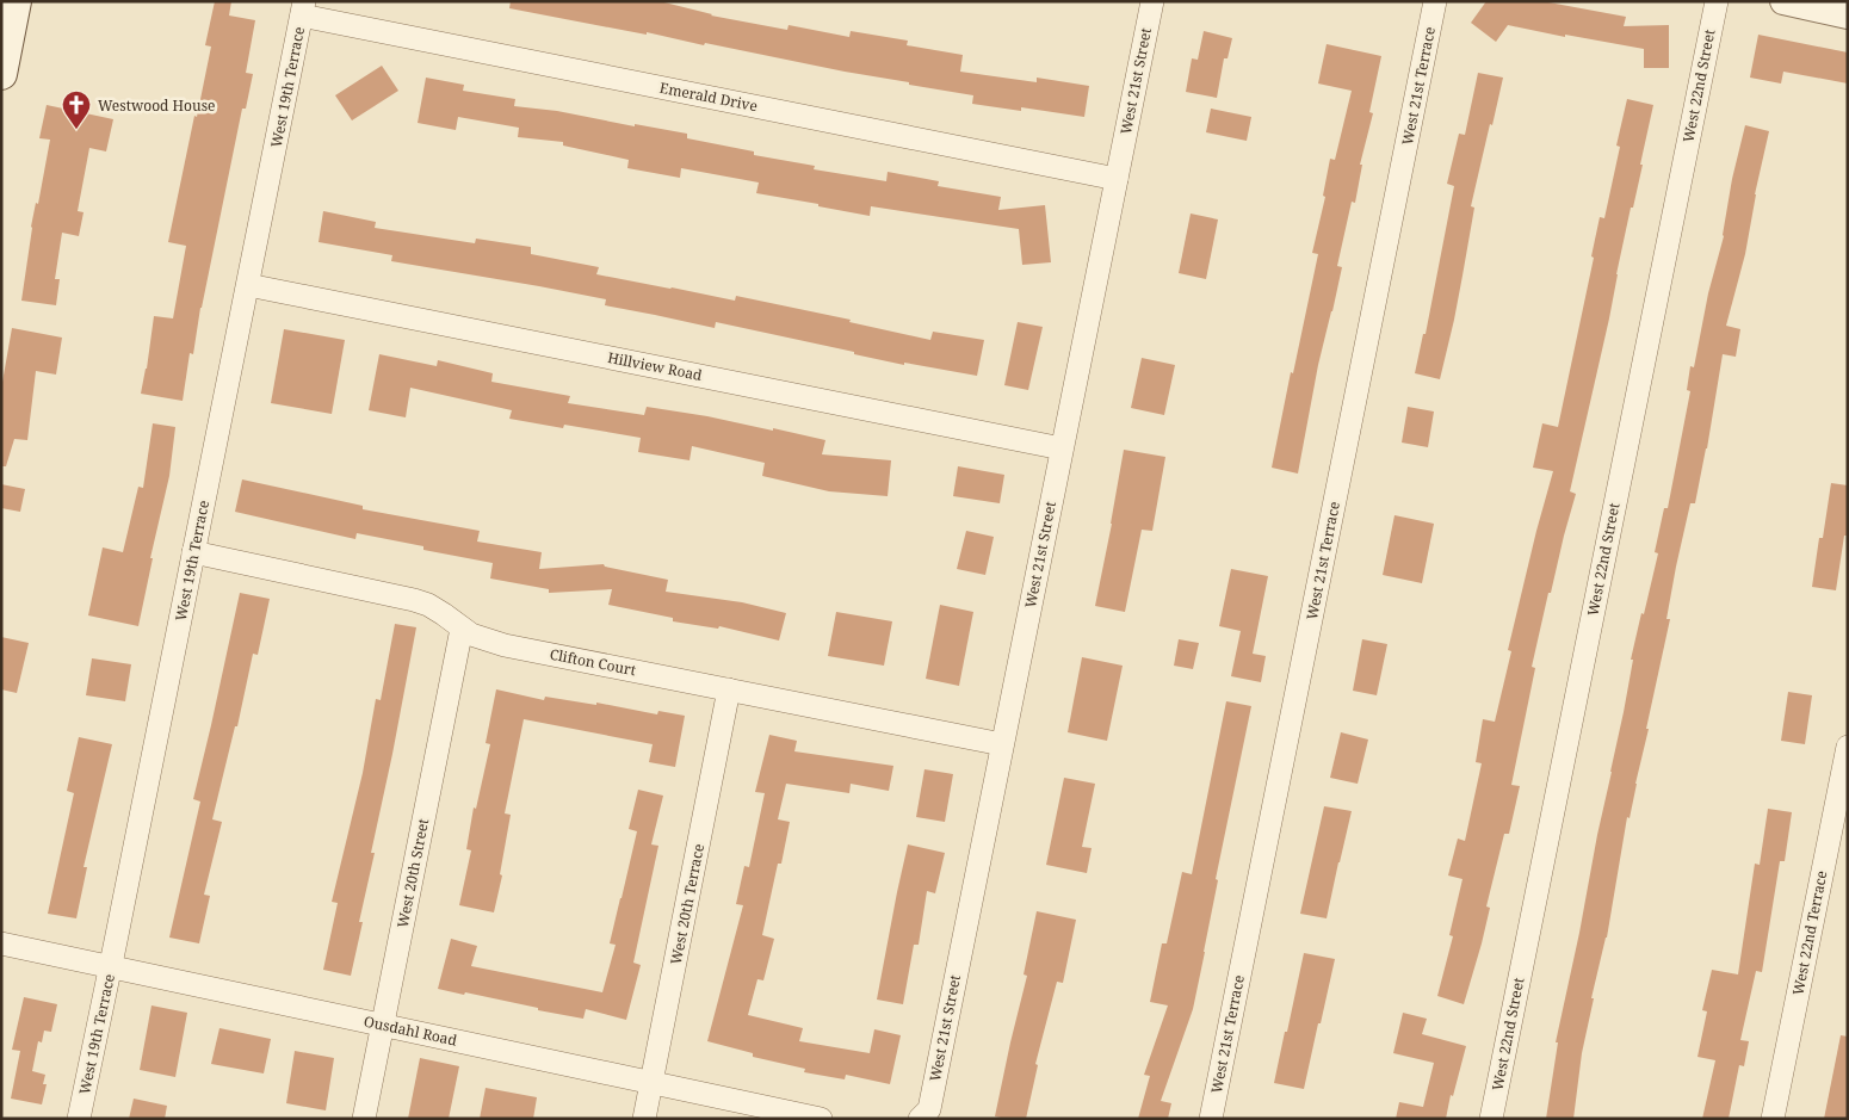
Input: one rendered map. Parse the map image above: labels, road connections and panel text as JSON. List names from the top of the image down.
{
  "streets": {
    "street": [
      "West 21st Street",
      "West 21st Terrace",
      "West 22nd Street",
      "West 19th Terrace",
      "Emerald Drive",
      "Hillview Road",
      "Clifton Court",
      "West 20th Street",
      "West 20th Terrace",
      "West 22nd Terrace",
      "Ousdahl Road"
    ]
  },
  "crossings": [
    ["West 21st Street", "Emerald Drive"],
    ["West 21st Street", "Hillview Road"],
    ["West 21st Street", "Clifton Court"],
    ["West 19th Terrace", "Emerald Drive"],
    ["West 19th Terrace", "Hillview Road"],
    ["West 19th Terrace", "Clifton Court"],
    ["West 19th Terrace", "Ousdahl Road"],
    ["Clifton Court", "West 20th Street"],
    ["Clifton Court", "West 20th Terrace"],
    ["West 20th Street", "Ousdahl Road"],
    ["West 20th Terrace", "Ousdahl Road"]
  ],
  "places": {
    "church": ["Westwood House"]
  }
}
